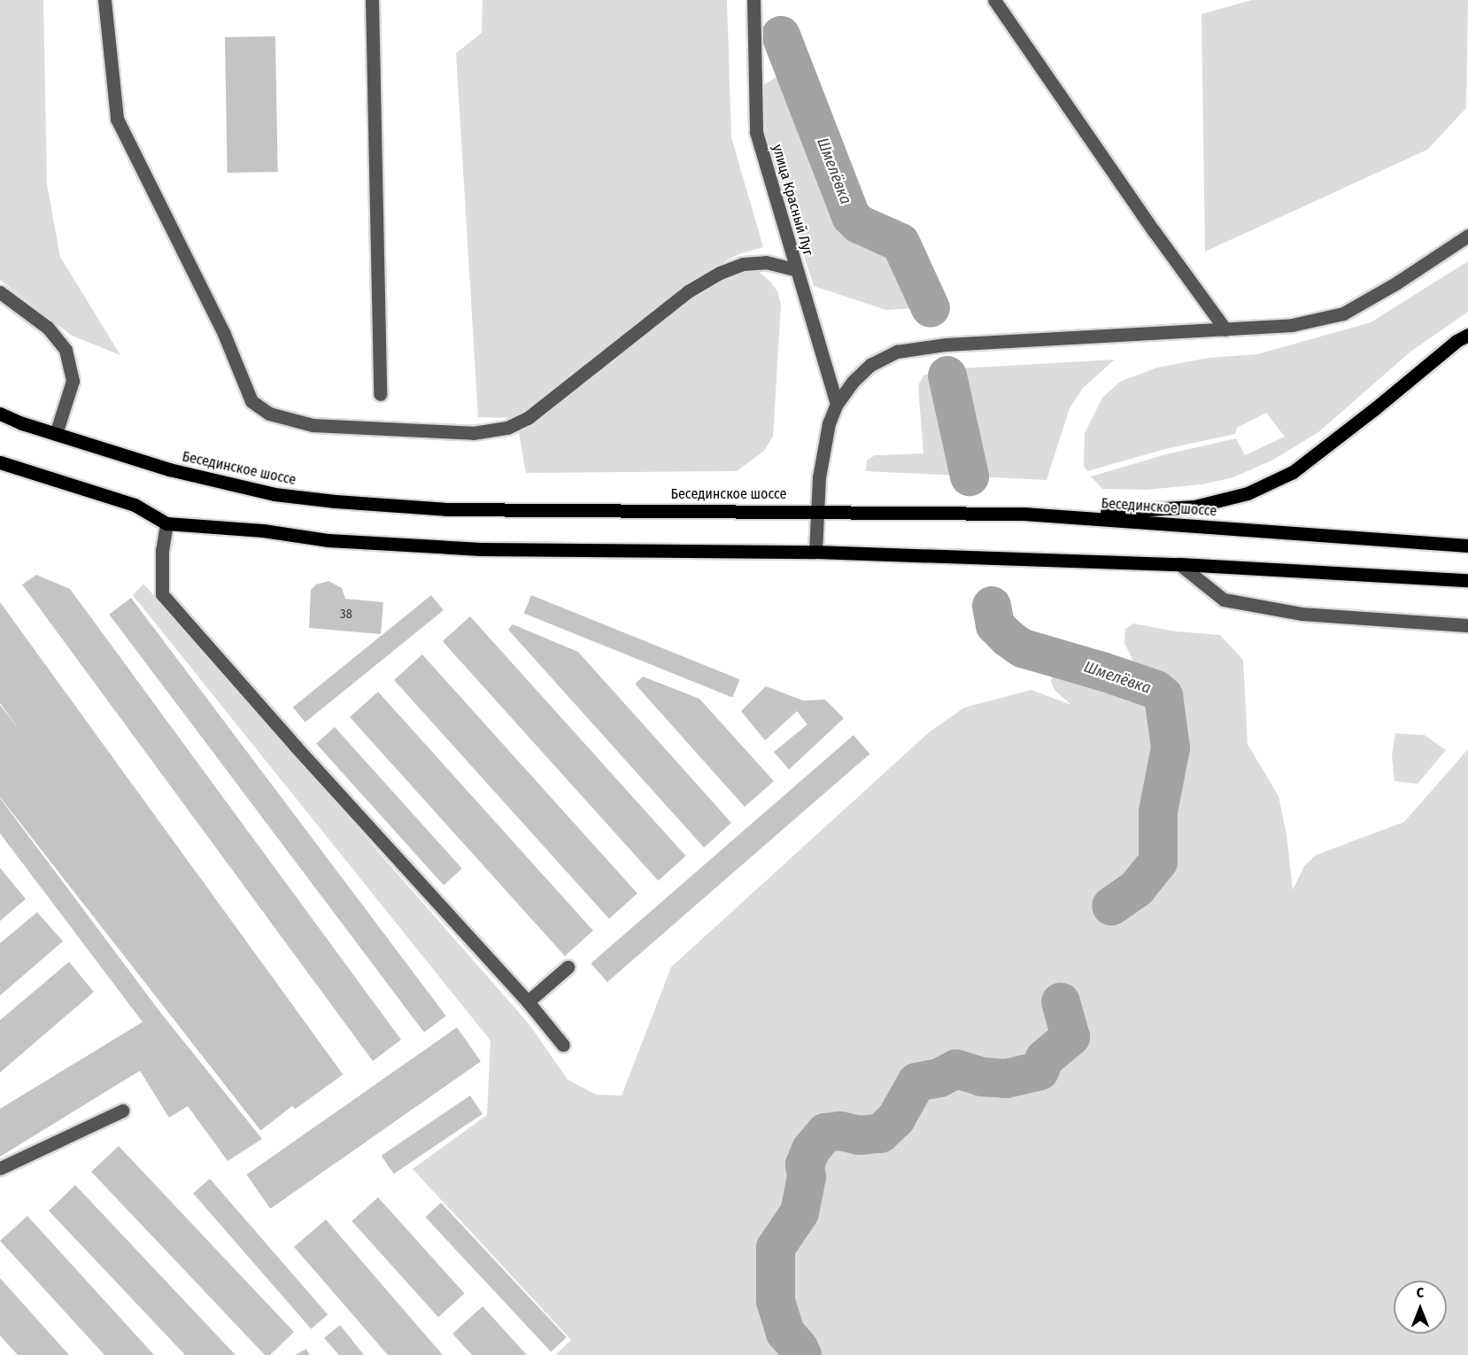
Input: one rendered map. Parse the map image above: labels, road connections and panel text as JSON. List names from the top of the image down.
{
  "streets": {
    "main road": ["Бесединское шоссе"],
    "street": ["улица Красный Луг"]
  },
  "water": ["Шмелёвка"],
  "house_numbers": ["38"],
  "north": "top"
}
